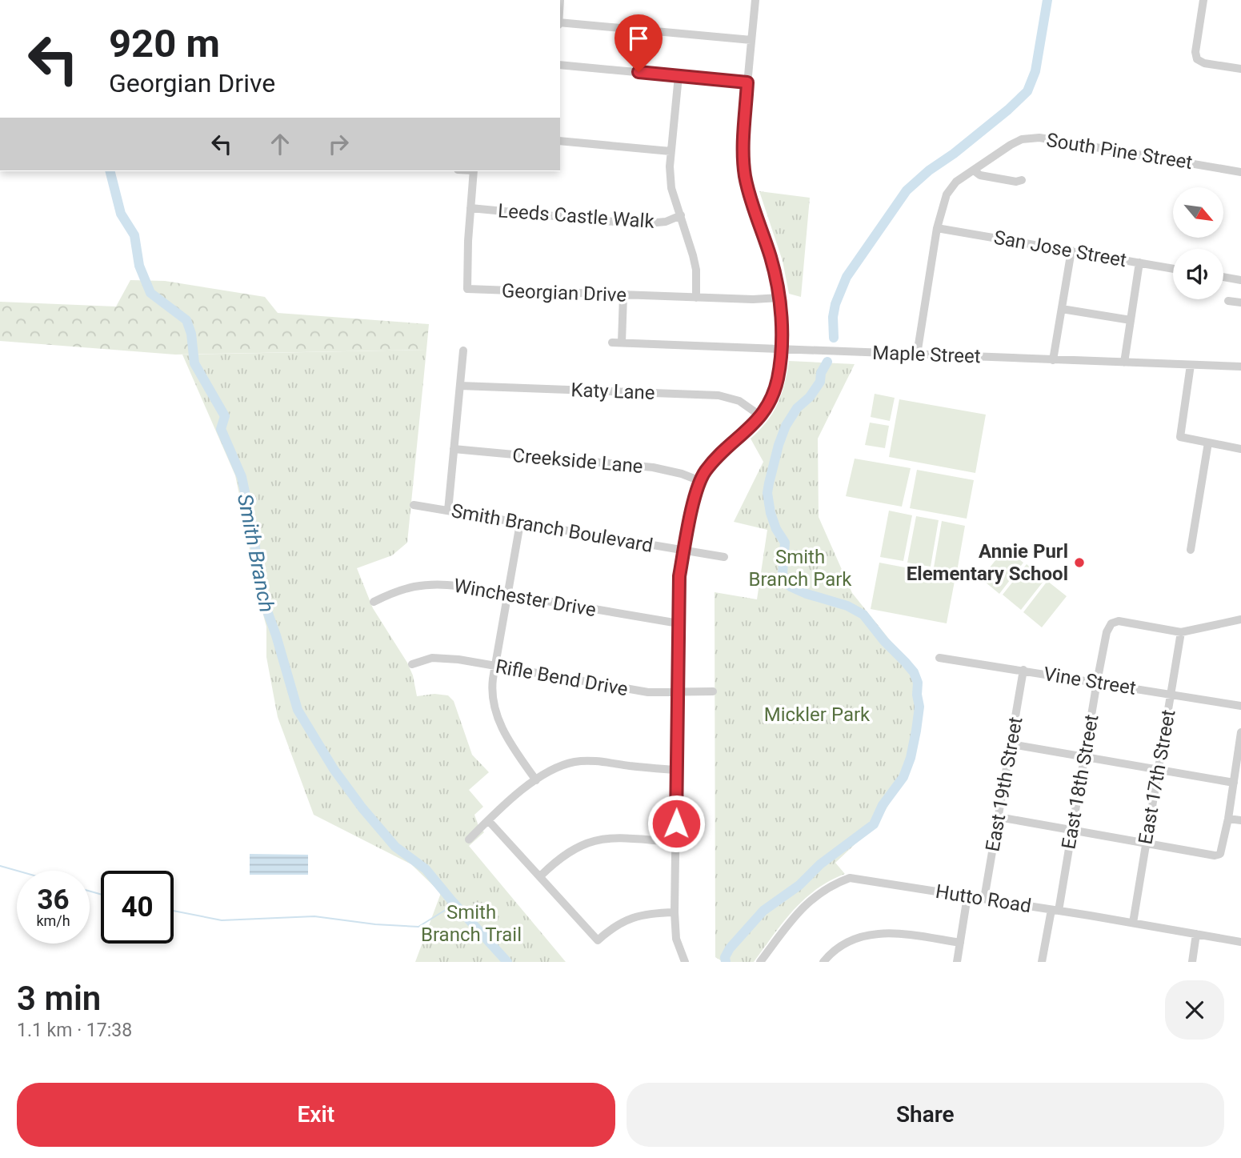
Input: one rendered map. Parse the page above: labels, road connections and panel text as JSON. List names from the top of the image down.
{
  "streets": {
    "street": [
      "South Pine Street",
      "Leeds Castle Walk",
      "San Jose Street",
      "Georgian Drive",
      "Maple Street",
      "Katy Lane",
      "Creekside Lane",
      "Smith Branch Boulevard",
      "Winchester Drive",
      "Rifle Bend Drive",
      "Vine Street",
      "East 17th Street",
      "East 18th Street",
      "East 19th Street",
      "Hutto Road"
    ]
  },
  "crossings": [
    ["South Pine Street", "San Jose Street"],
    ["South Pine Street", "Maple Street"],
    ["Leeds Castle Walk", "Georgian Drive"],
    ["Vine Street", "East 17th Street"],
    ["Vine Street", "East 18th Street"],
    ["Vine Street", "East 19th Street"],
    ["East 17th Street", "East 18th Street"],
    ["East 17th Street", "Hutto Road"],
    ["East 18th Street", "Hutto Road"],
    ["East 19th Street", "Hutto Road"]
  ],
  "water": ["Smith Branch"],
  "parks": ["Smith Branch Park", "Mickler Park", "Smith Branch Trail"],
  "places": ["Annie Purl Elementary School"],
  "north": "bottom right",
  "page": {
    "turn": ["920 m", "Georgian Drive"],
    "speed": "36 km/h",
    "limit": "40",
    "heading": ["3 min", "1.1 km · 17:38"],
    "buttons": ["Exit", "Share"]
  }
}
